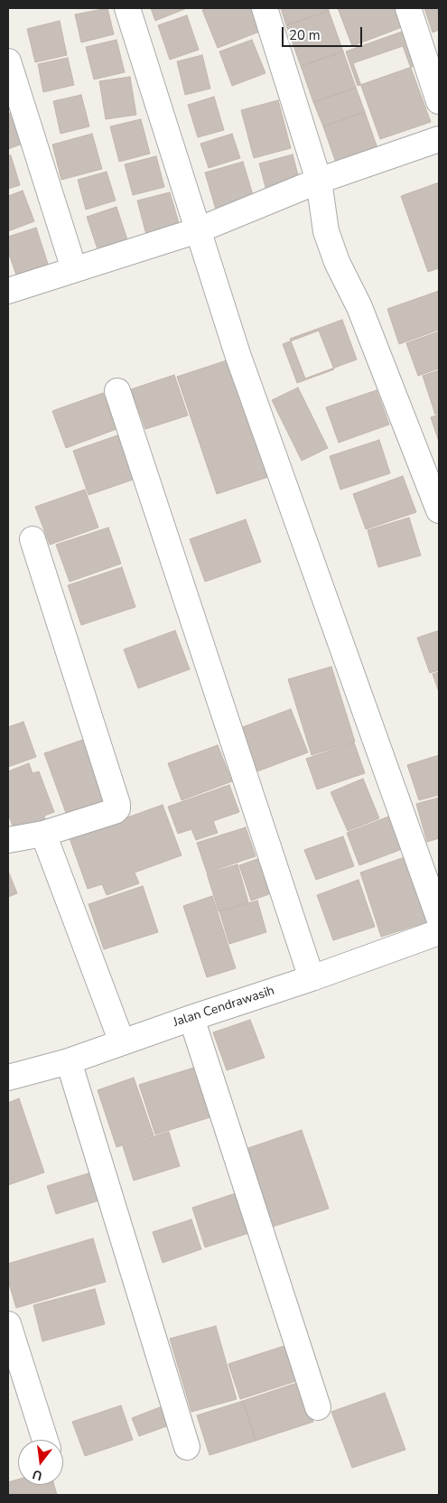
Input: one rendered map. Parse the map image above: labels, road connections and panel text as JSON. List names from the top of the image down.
{
  "streets": {
    "street": ["Jalan Cendrawasih"]
  },
  "scale_bar": "20 m",
  "north": "bottom"
}
